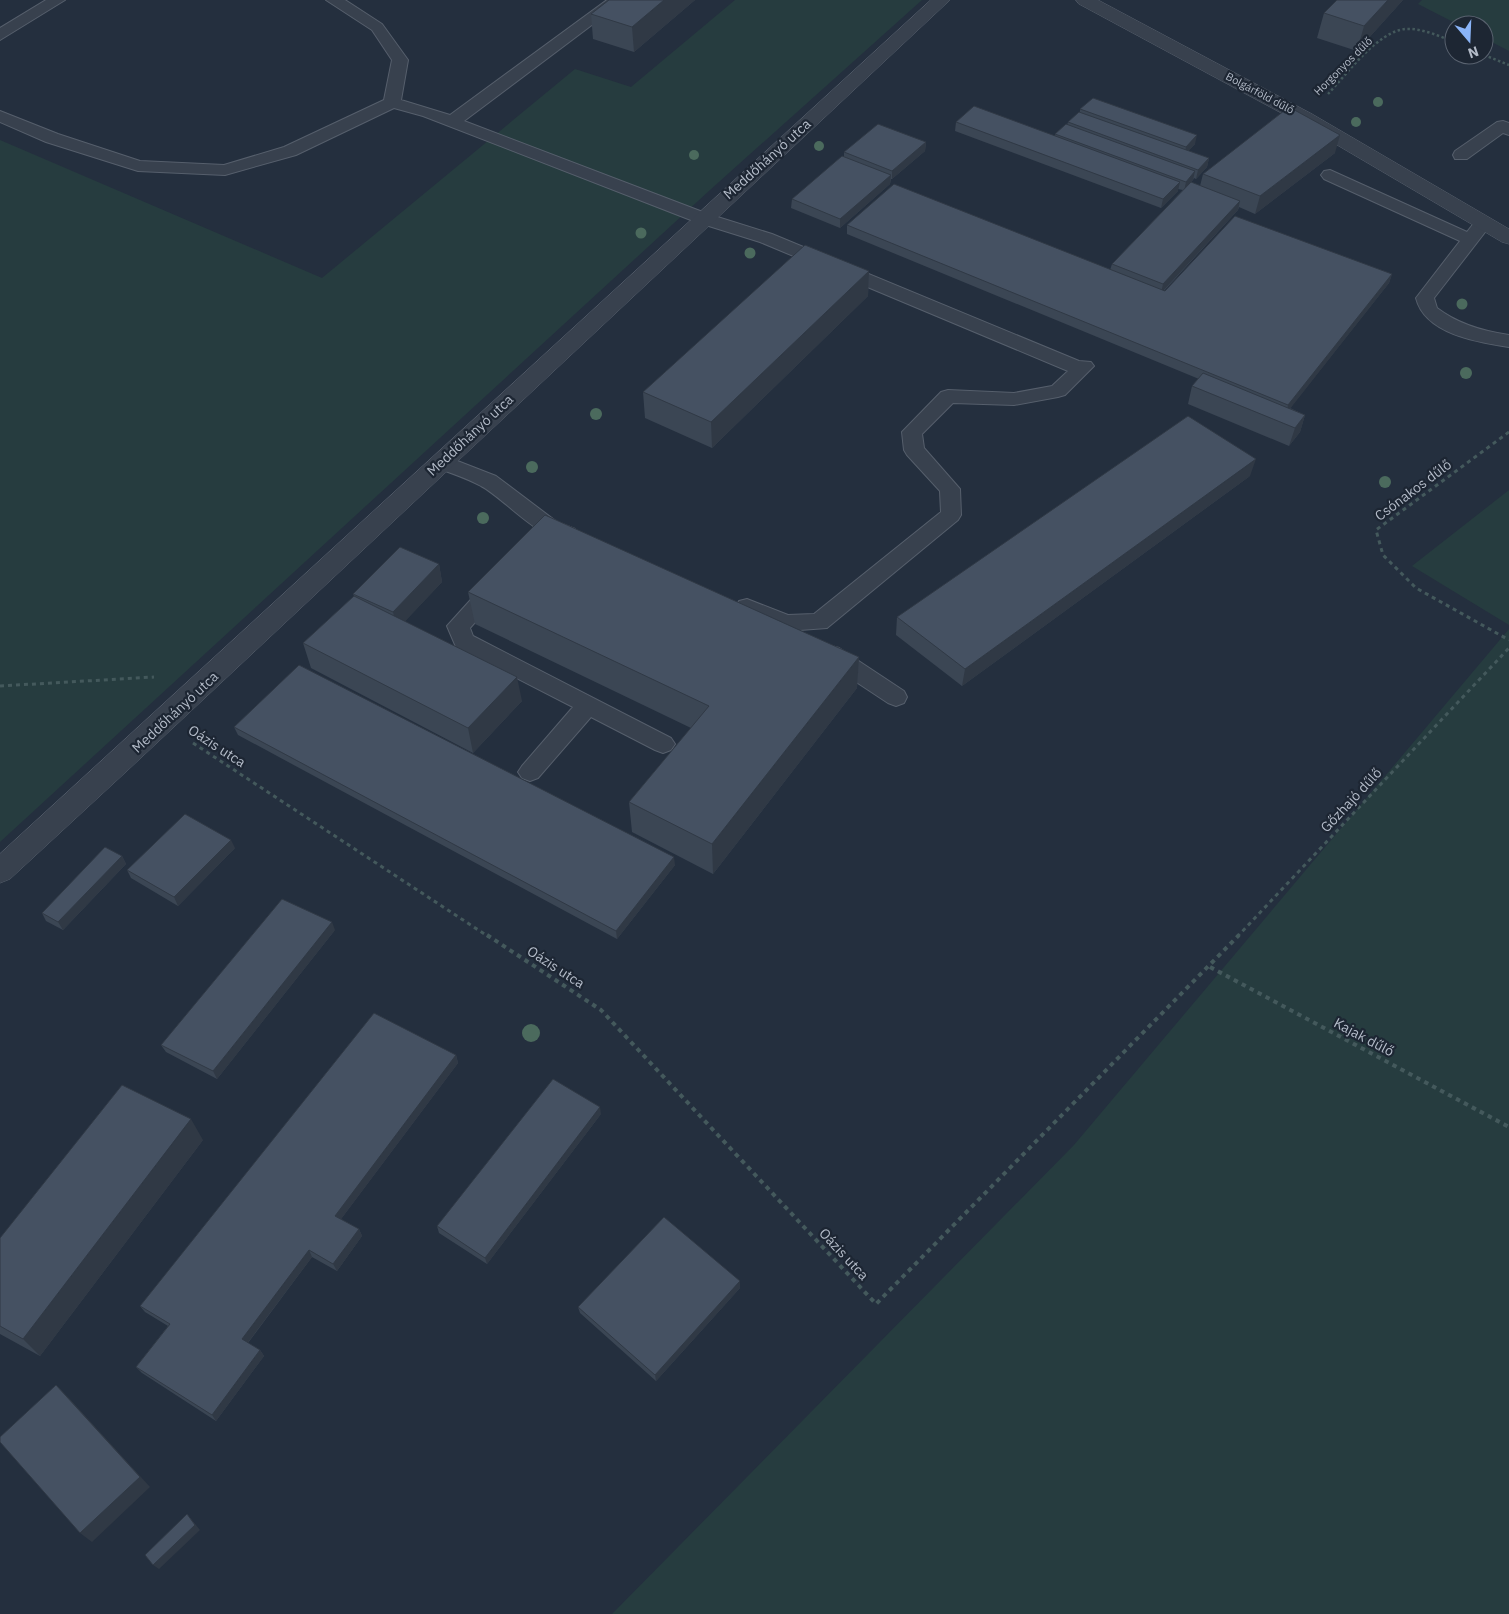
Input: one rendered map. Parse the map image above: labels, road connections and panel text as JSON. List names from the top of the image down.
{
  "streets": {
    "street": ["Bolgárföld dűlő", "Meddőhányó utca"],
    "path": [
      "Horgonyos dűlő",
      "Csónakos dűlő",
      "Oázis utca",
      "Gőzhajó dűlő",
      "Kajak dűlő"
    ]
  },
  "crossings": [
    ["Horgonyos dűlő", "Bolgárföld dűlő"],
    ["Meddőhányó utca", "Oázis utca"],
    ["Oázis utca", "Gőzhajó dűlő"],
    ["Gőzhajó dűlő", "Kajak dűlő"]
  ],
  "north": "bottom"
}
